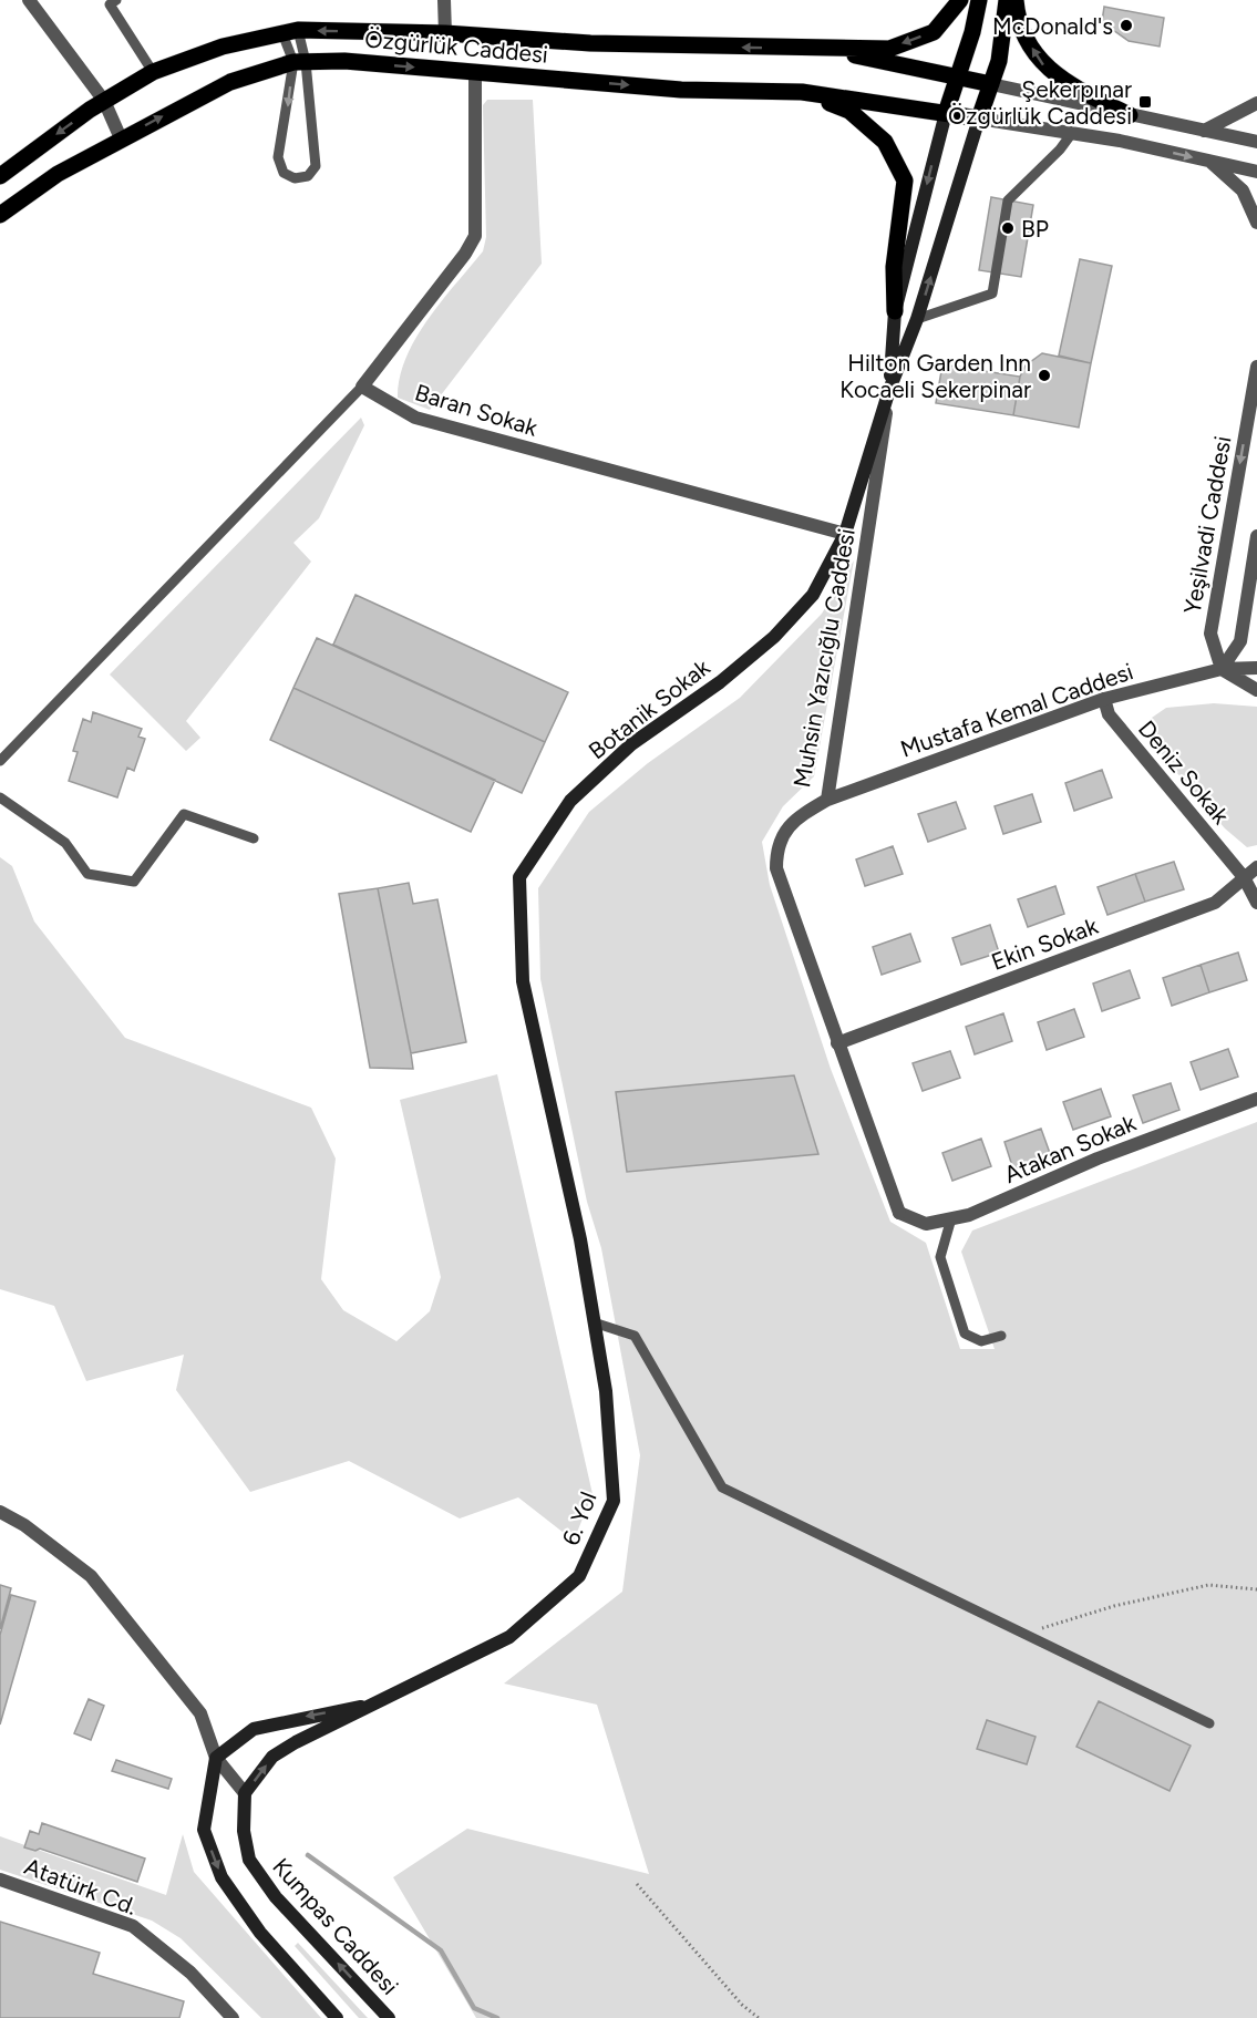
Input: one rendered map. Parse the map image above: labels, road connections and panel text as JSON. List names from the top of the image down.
{
  "streets": {
    "main road": [
      "Özgürlük Caddesi",
      "Muhsin Yazıcığlu Caddesi",
      "Botanik Sokak",
      "6. Yol",
      "Kumpas Caddesi"
    ],
    "street": [
      "Baran Sokak",
      "Yeşilvadi Caddesi",
      "Mustafa Kemal Caddesi",
      "Deniz Sokak",
      "Ekin Sokak",
      "Atakan Sokak",
      "Atatürk Cd."
    ]
  },
  "crossings": [
    ["Özgürlük Caddesi", "Muhsin Yazıcığlu Caddesi"],
    ["Baran Sokak", "Botanik Sokak"],
    ["Yeşilvadi Caddesi", "Mustafa Kemal Caddesi"],
    ["Muhsin Yazıcığlu Caddesi", "Botanik Sokak"],
    ["Muhsin Yazıcığlu Caddesi", "Mustafa Kemal Caddesi"],
    ["Muhsin Yazıcığlu Caddesi", "Ekin Sokak"],
    ["Muhsin Yazıcığlu Caddesi", "Atakan Sokak"],
    ["Botanik Sokak", "6. Yol"],
    ["Mustafa Kemal Caddesi", "Deniz Sokak"],
    ["Deniz Sokak", "Ekin Sokak"]
  ],
  "places": {
    "other": ["McDonald's", "BP", "Hilton Garden Inn Kocaeli Sekerpinar"],
    "transit": ["Şekerpınar Özgürlük Caddesi"]
  }
}
